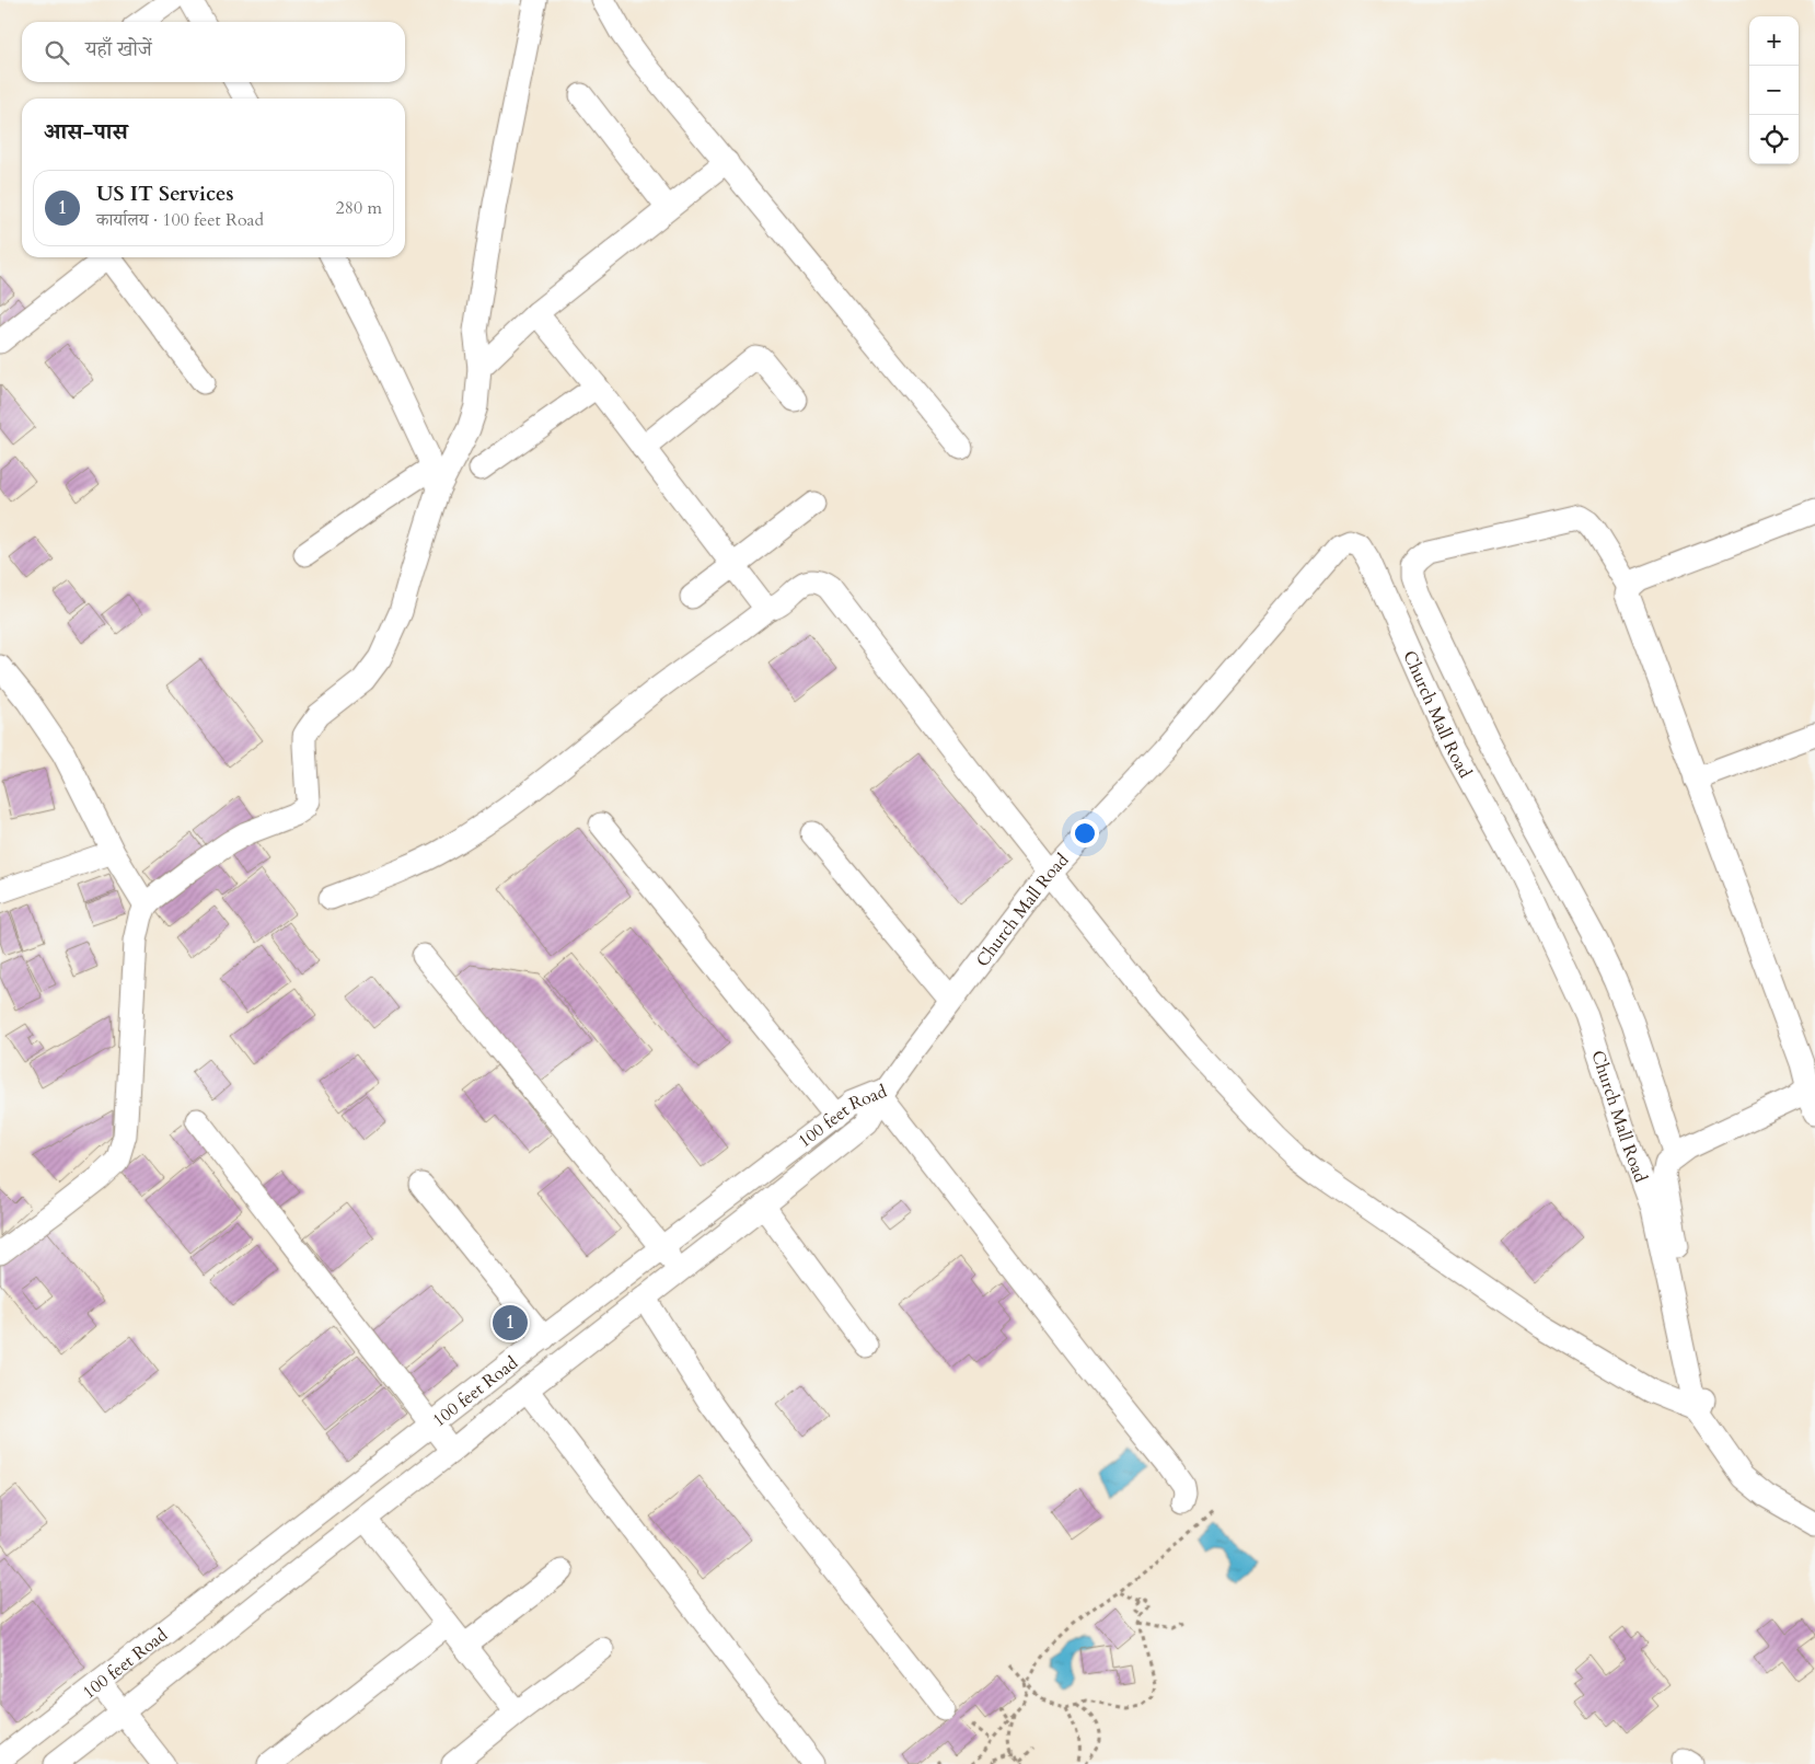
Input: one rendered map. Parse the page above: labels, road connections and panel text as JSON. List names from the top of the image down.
{
  "streets": {
    "street": ["Church Mall Road", "100 feet Road"]
  },
  "crossings": [
    ["Church Mall Road", "100 feet Road"]
  ],
  "page": {
    "map_buttons": ["+", "−"],
    "search": "यहाँ खोजें",
    "heading": "आस-पास",
    "list": [
      {
        "mark": "1",
        "name": "US IT Services",
        "note": "कार्यालय · 100 feet Road",
        "value": "280 m"
      }
    ],
    "pins": "1"
  }
}
